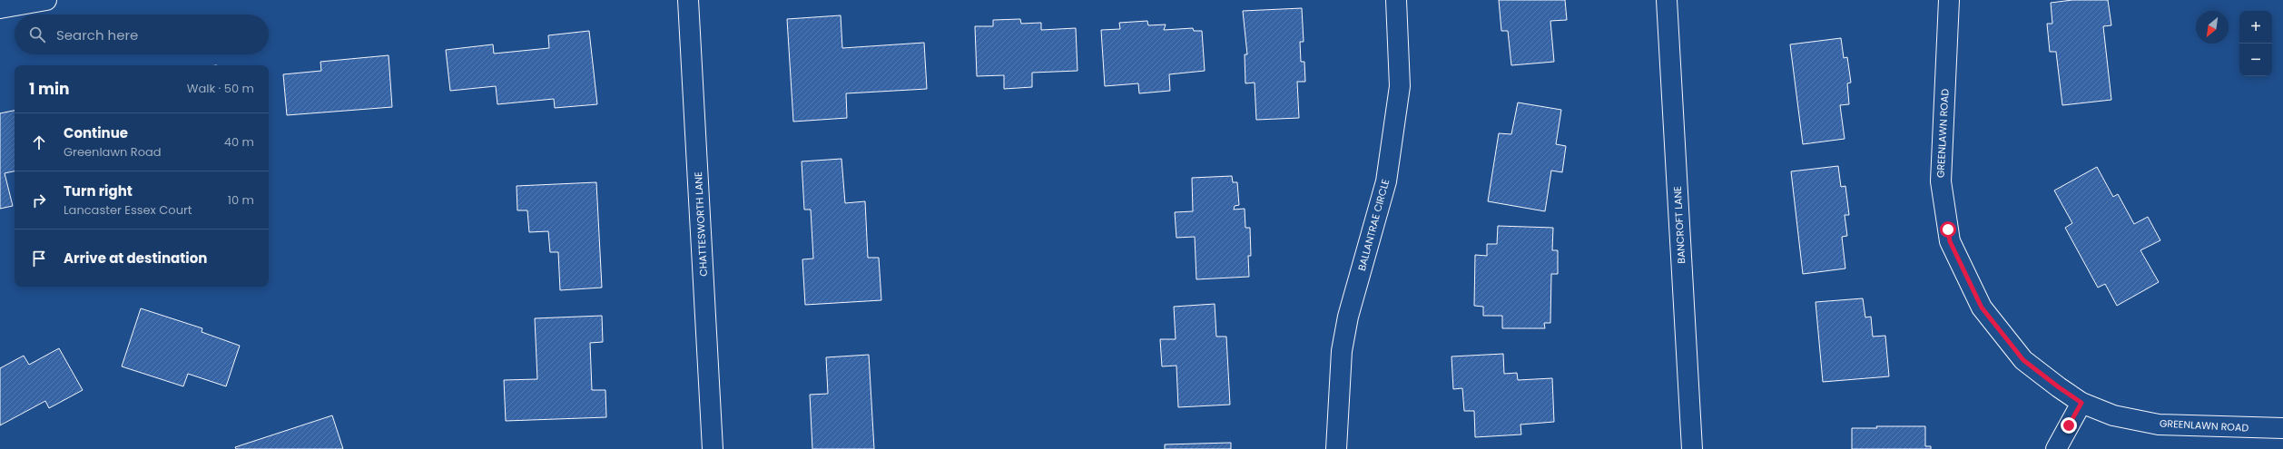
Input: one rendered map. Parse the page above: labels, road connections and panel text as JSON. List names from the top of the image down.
{
  "streets": {
    "street": [
      "GREENLAWN ROAD",
      "CHATTESWORTH LANE",
      "BALLANTRAE CIRCLE",
      "BANCROFT LANE"
    ]
  },
  "north": "bottom left",
  "page": {
    "map_buttons": ["+", "−"],
    "search": "Search here",
    "heading": ["1 min", "Walk · 50 m"],
    "list": [
      ["Continue", "Greenlawn Road", "40 m"],
      ["Turn right", "Lancaster Essex Court", "10 m"],
      "Arrive at destination"
    ]
  }
}
